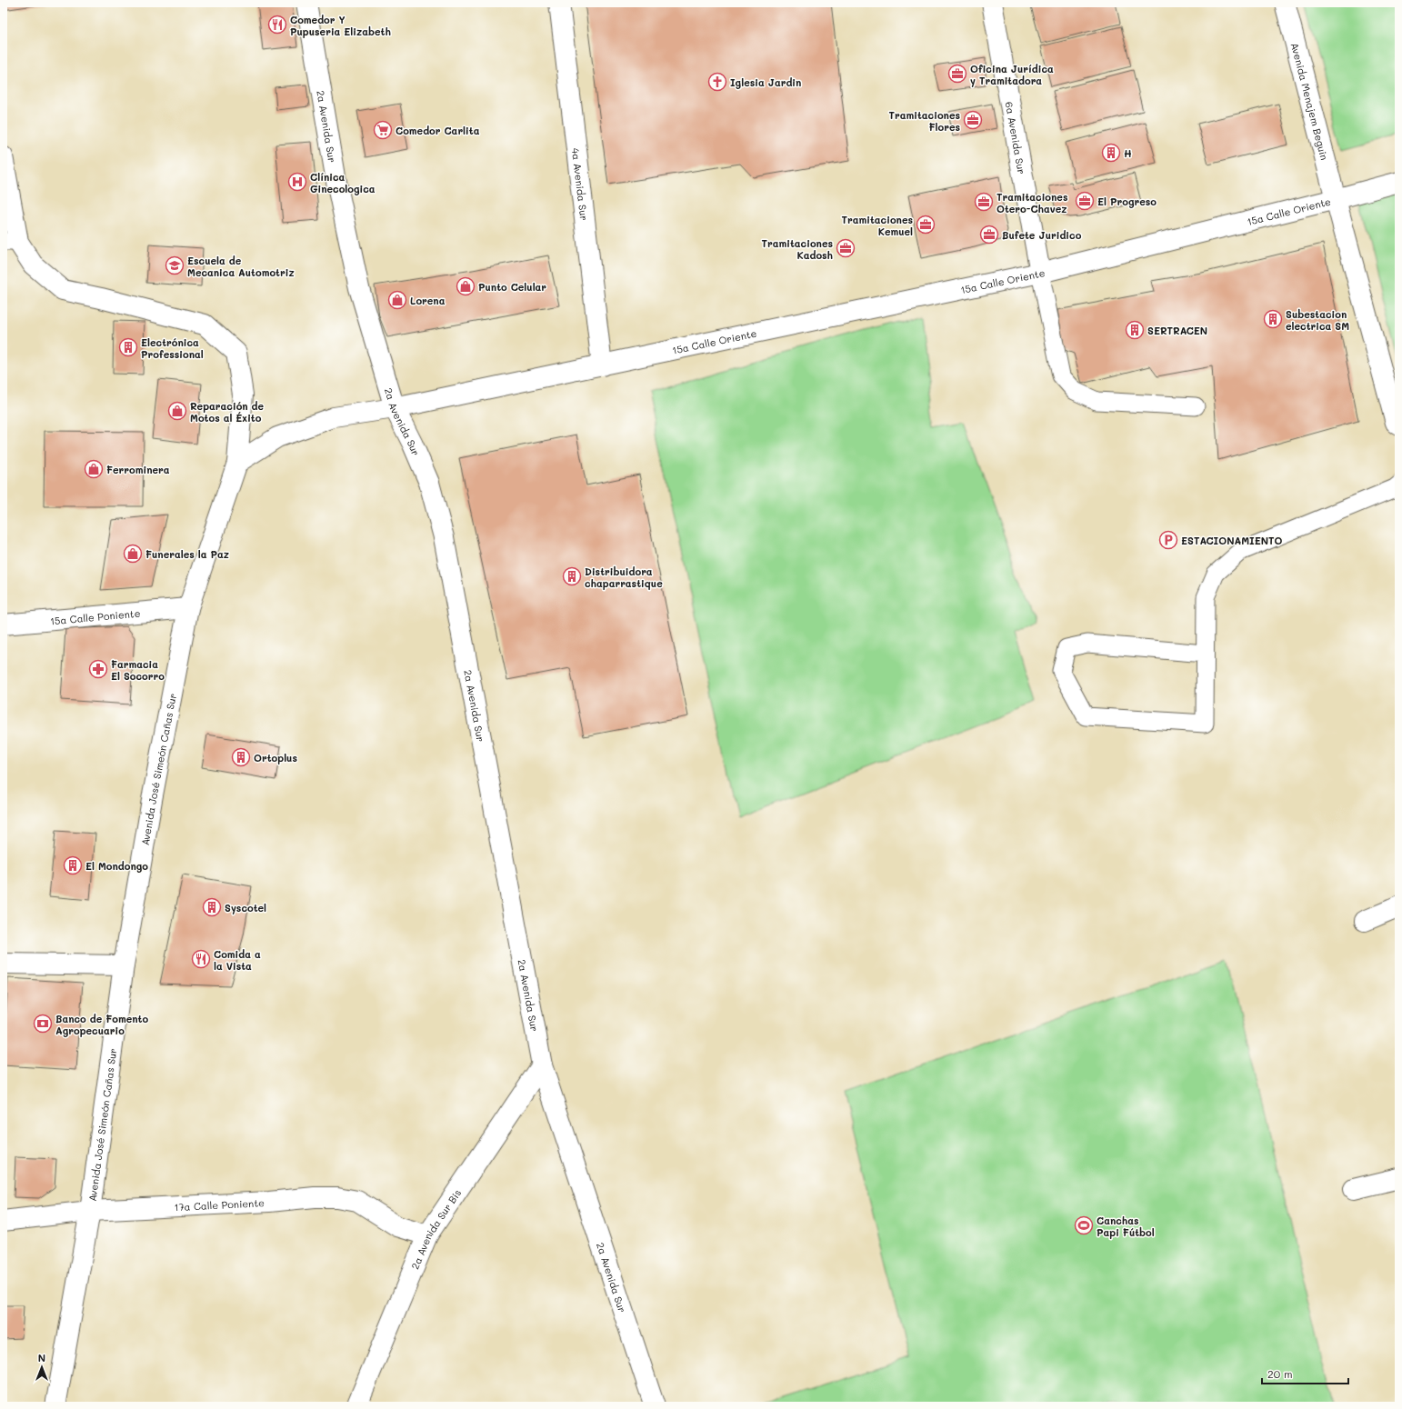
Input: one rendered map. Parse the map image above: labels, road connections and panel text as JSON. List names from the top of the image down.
{
  "streets": {
    "street": [
      "Avenida Menajem Beguin",
      "2a Avenida Sur",
      "6a Avenida Sur",
      "4a Avenida Sur",
      "15a Calle Oriente",
      "15a Calle Poniente",
      "Avenida José Simeón Cañas Sur",
      "17a Calle Poniente",
      "2a Avenida Sur Bis"
    ]
  },
  "crossings": [
    ["Avenida Menajem Beguin", "15a Calle Oriente"],
    ["2a Avenida Sur", "15a Calle Oriente"],
    ["2a Avenida Sur", "2a Avenida Sur Bis"],
    ["6a Avenida Sur", "15a Calle Oriente"],
    ["4a Avenida Sur", "15a Calle Oriente"],
    ["15a Calle Poniente", "Avenida José Simeón Cañas Sur"],
    ["Avenida José Simeón Cañas Sur", "17a Calle Poniente"],
    ["17a Calle Poniente", "2a Avenida Sur Bis"]
  ],
  "places": {
    "restaurant": ["Comedor Y Pupuseria Elizabeth", "Comida a la Vista"],
    "office": [
      "Oficina Jurídica y Tramitadora",
      "Tramitaciones Flores",
      "El Progreso",
      "Tramitaciones Otero-Chavez",
      "Tramitaciones Kemuel",
      "Bufete Juridico",
      "Tramitaciones Kadosh"
    ],
    "church": ["Iglesia Jardin"],
    "supermarket": ["Comedor Carlita"],
    "building": [
      "H",
      "Subestacion electrica SM",
      "SERTRACEN",
      "Electrónica Professional",
      "Distribuidora chaparrastique",
      "Ortoplus",
      "El Mondongo",
      "Syscotel"
    ],
    "hospital": ["Clínica Ginecologica"],
    "school or university": ["Escuela de Mecanica Automotriz"],
    "shop": [
      "Punto Celular",
      "Lorena",
      "Reparación de Motos al Éxito",
      "Ferrominera",
      "Funerales la Paz"
    ],
    "parking": ["ESTACIONAMIENTO"],
    "pharmacy": ["Farmacia El Socorro"],
    "bank": ["Banco de Fomento Agropecuario"],
    "sports": ["Canchas Papi Fútbol"]
  },
  "scale_bar": "20 m",
  "north": "top"
}
